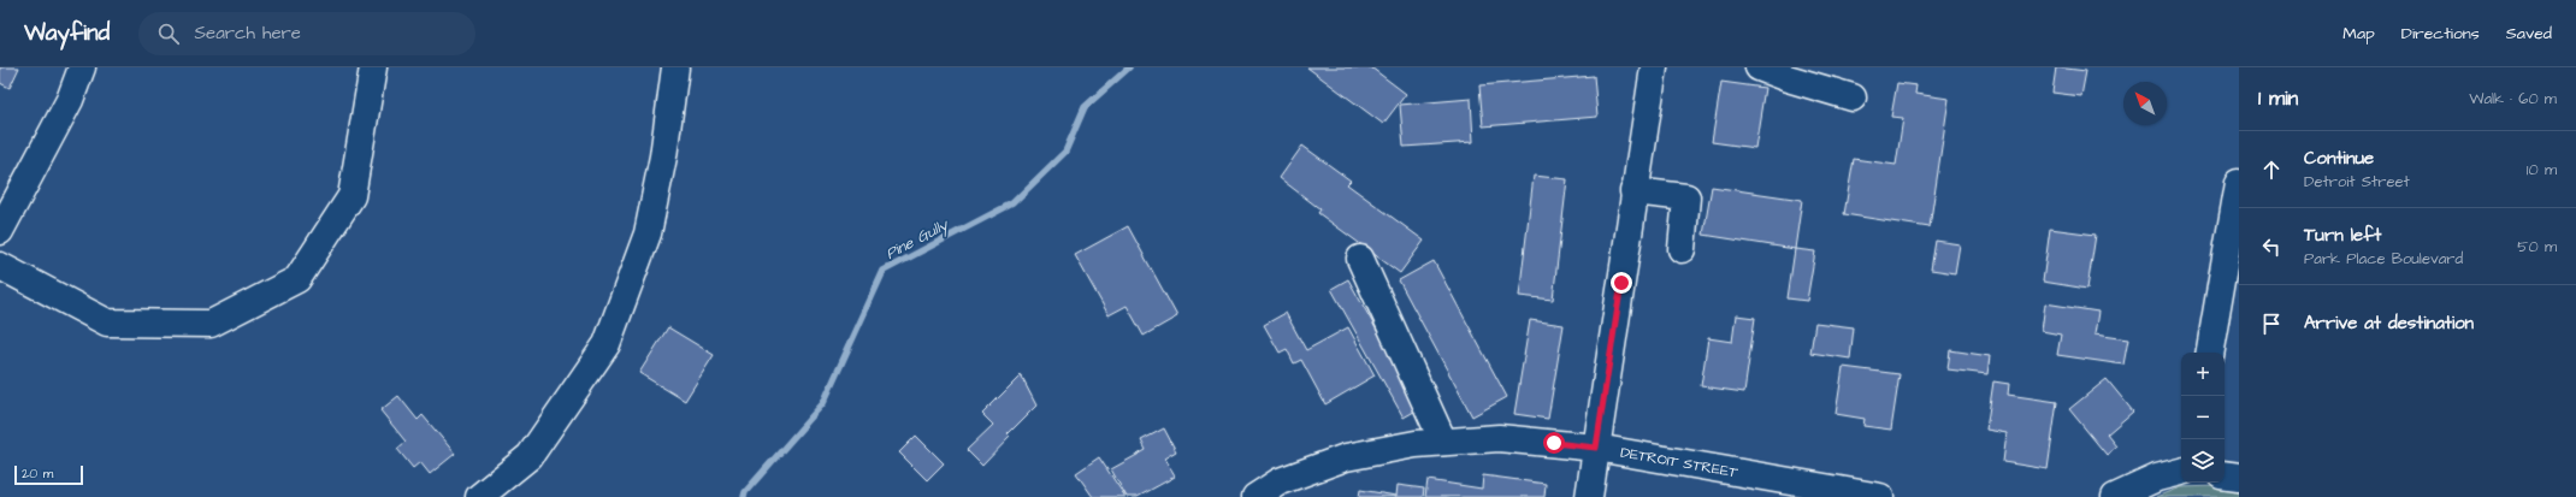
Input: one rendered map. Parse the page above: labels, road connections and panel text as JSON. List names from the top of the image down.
{
  "streets": {
    "street": ["DETROIT STREET"]
  },
  "water": ["Pine Gully"],
  "scale_bar": "20 m",
  "north": "top left",
  "page": {
    "header": "Wayfind",
    "search": "Search here",
    "nav": ["Map", "Directions", "Saved"],
    "heading": ["1 min", "Walk · 60 m"],
    "list": [
      ["Continue", "Detroit Street", "10 m"],
      ["Turn left", "Park Place Boulevard", "50 m"],
      "Arrive at destination"
    ],
    "map_buttons": ["+", "−"],
    "scale": "20 m"
  }
}
